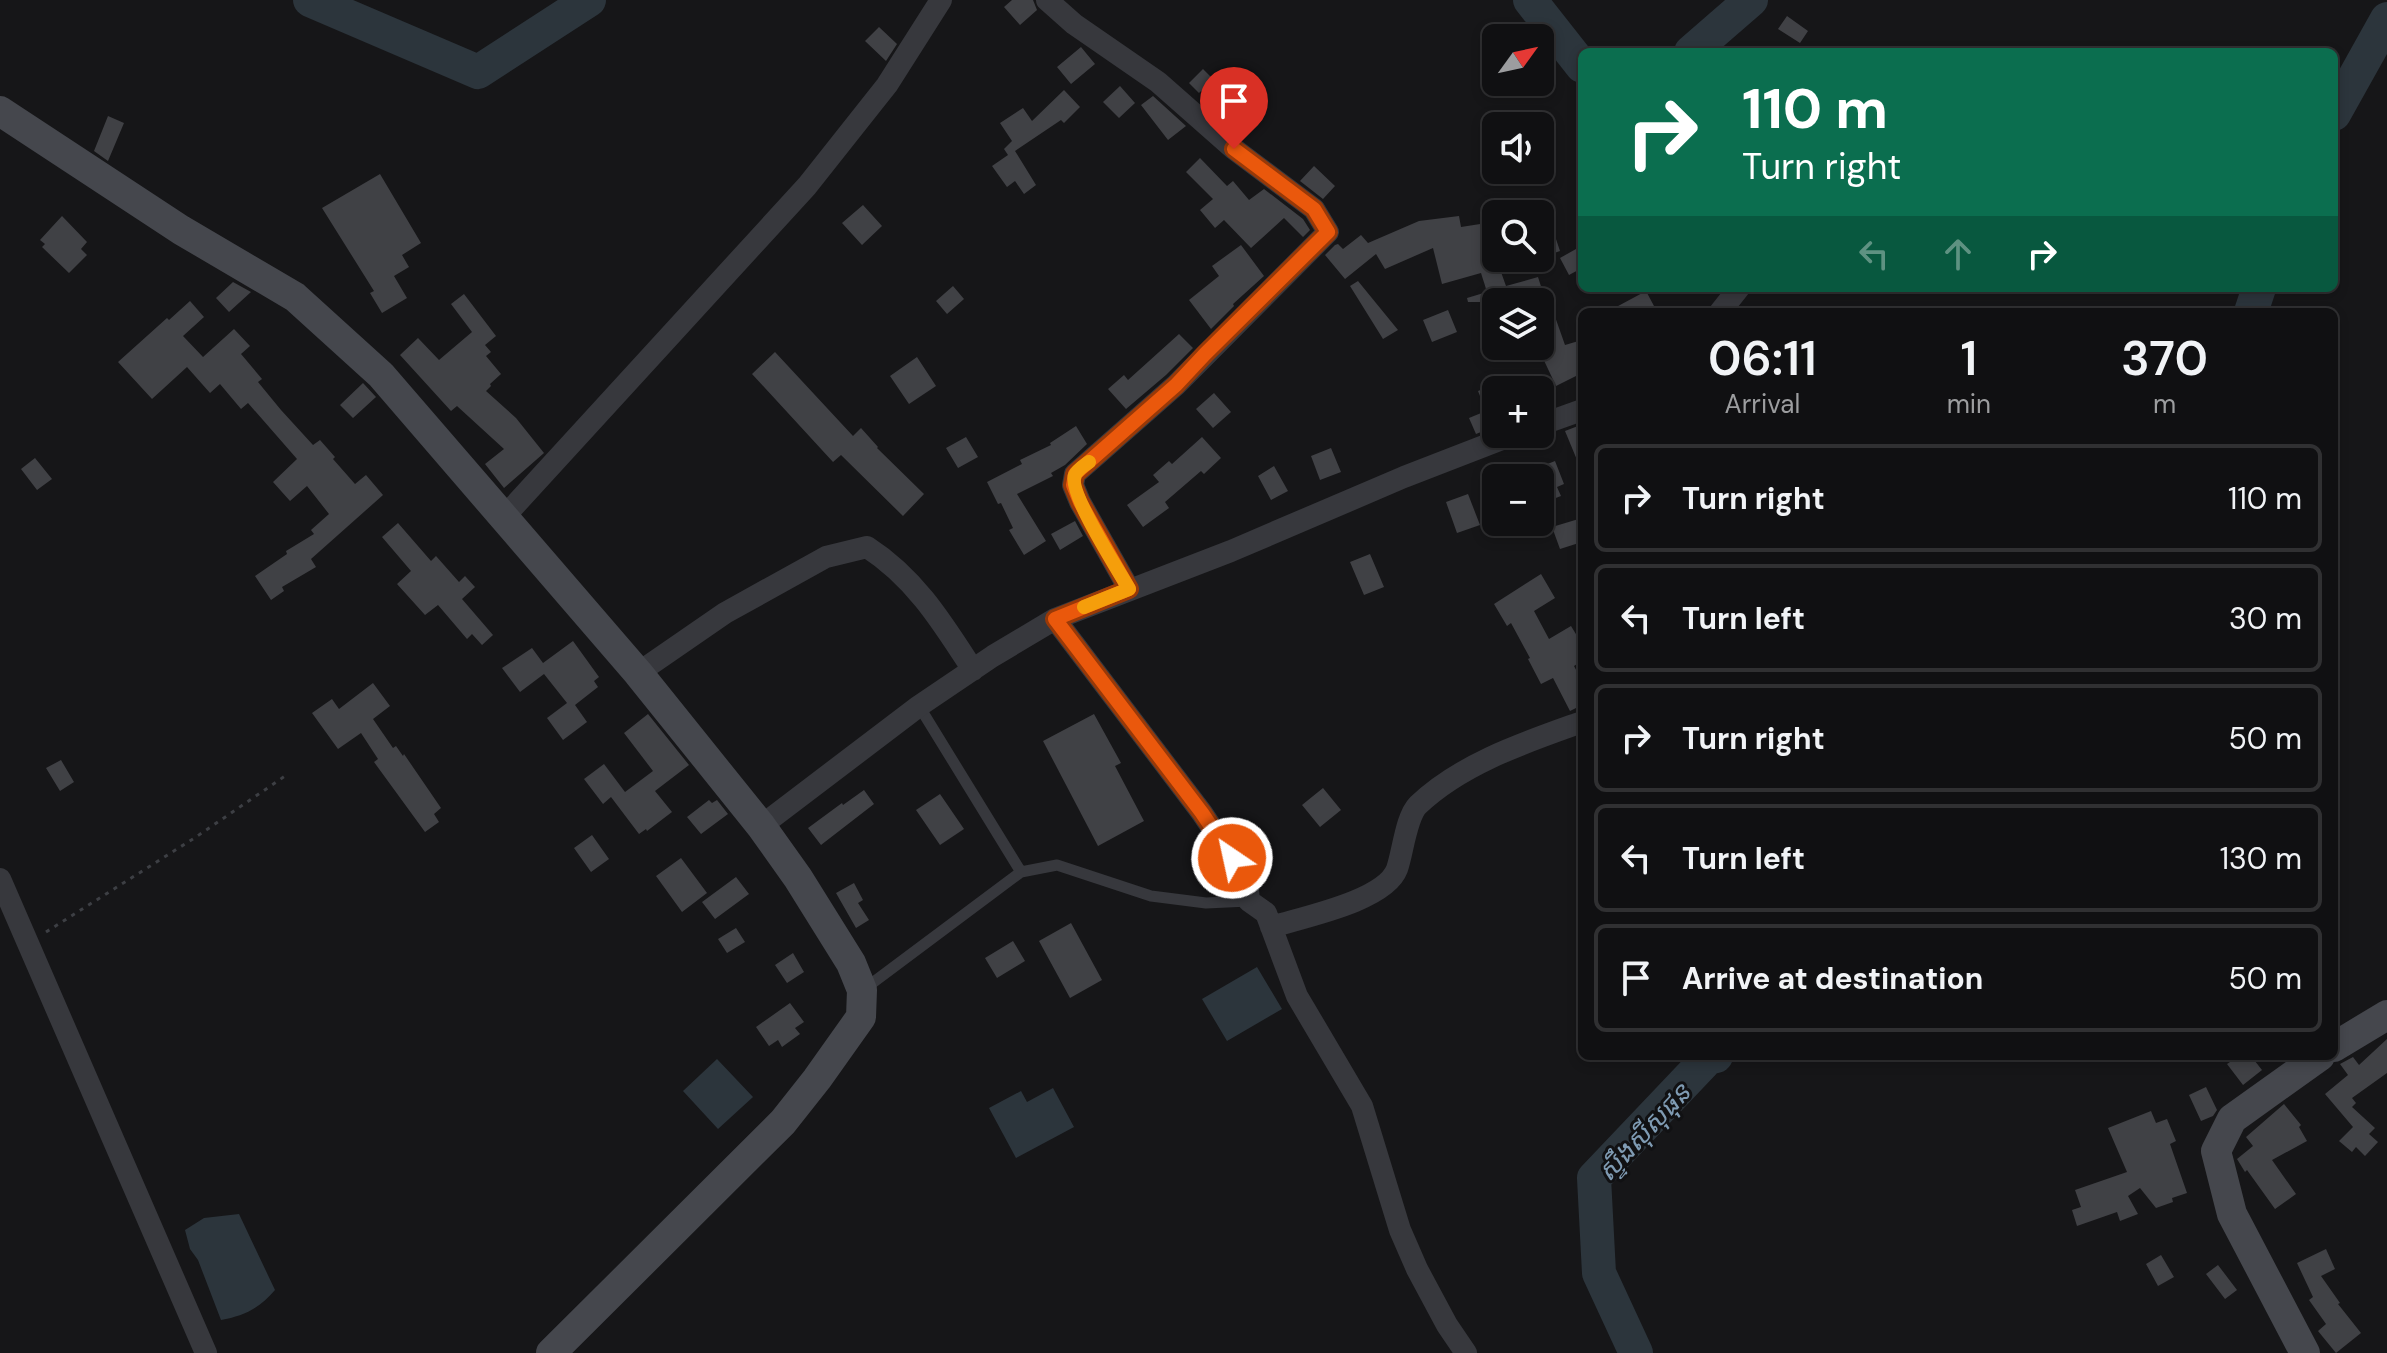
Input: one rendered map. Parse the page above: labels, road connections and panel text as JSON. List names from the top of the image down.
{
  "water": ["ស្ទឹងស៊ីសុផុន"],
  "north": "top right",
  "page": {
    "map_buttons": ["+", "−"],
    "turn": ["110 m", "Turn right"],
    "eta": [
      "06:11",
      "Arrival",
      "1",
      "min",
      "370",
      "m"
    ],
    "list": [
      {
        "name": "Turn right",
        "value": "110 m"
      },
      {
        "name": "Turn left",
        "value": "30 m"
      },
      {
        "name": "Turn right",
        "value": "50 m"
      },
      {
        "name": "Turn left",
        "value": "130 m"
      },
      {
        "name": "Arrive at destination",
        "value": "50 m"
      }
    ]
  }
}
